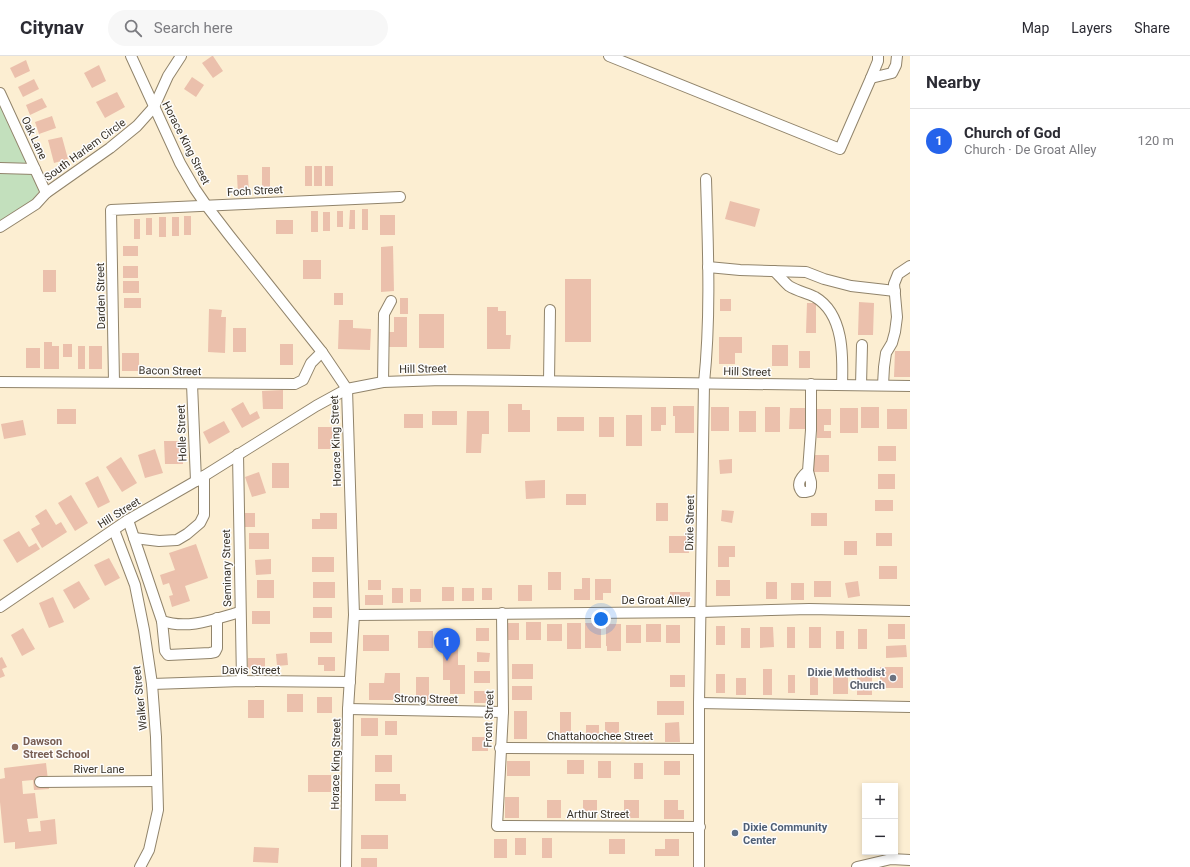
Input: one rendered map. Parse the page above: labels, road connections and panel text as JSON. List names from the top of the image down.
{
  "streets": {
    "street": [
      "Oak Lane",
      "Horace King Street",
      "South Harlem Circle",
      "Foch Street",
      "Darden Street",
      "Hill Street",
      "Bacon Street",
      "Holle Street",
      "Dixie Street",
      "Seminary Street",
      "De Groat Alley",
      "Davis Street",
      "Walker Street",
      "Strong Street",
      "Front Street",
      "Chattahoochee Street",
      "River Lane",
      "Arthur Street"
    ]
  },
  "crossings": [
    ["Oak Lane", "South Harlem Circle"],
    ["Horace King Street", "South Harlem Circle"],
    ["Horace King Street", "Foch Street"],
    ["Horace King Street", "Hill Street"],
    ["Horace King Street", "Bacon Street"],
    ["Horace King Street", "De Groat Alley"],
    ["Horace King Street", "Davis Street"],
    ["Horace King Street", "Strong Street"],
    ["Foch Street", "Darden Street"],
    ["Darden Street", "Bacon Street"],
    ["Hill Street", "Holle Street"],
    ["Hill Street", "Dixie Street"],
    ["Hill Street", "Seminary Street"],
    ["Hill Street", "Walker Street"],
    ["Bacon Street", "Holle Street"],
    ["Dixie Street", "De Groat Alley"],
    ["Dixie Street", "Chattahoochee Street"],
    ["Dixie Street", "Arthur Street"],
    ["Seminary Street", "Davis Street"],
    ["De Groat Alley", "Front Street"],
    ["Davis Street", "Walker Street"],
    ["Walker Street", "River Lane"],
    ["Strong Street", "Front Street"],
    ["Front Street", "Chattahoochee Street"],
    ["Front Street", "Arthur Street"]
  ],
  "places": ["Dixie Methodist Church", "Dawson Street School", "Dixie Community Center"],
  "page": {
    "header": "Citynav",
    "search": "Search here",
    "nav": ["Map", "Layers", "Share"],
    "heading": "Nearby",
    "list": [
      {
        "mark": "1",
        "name": "Church of God",
        "note": "Church · De Groat Alley",
        "value": "120 m"
      }
    ],
    "pins": "1",
    "map_buttons": ["+", "−"]
  }
}
